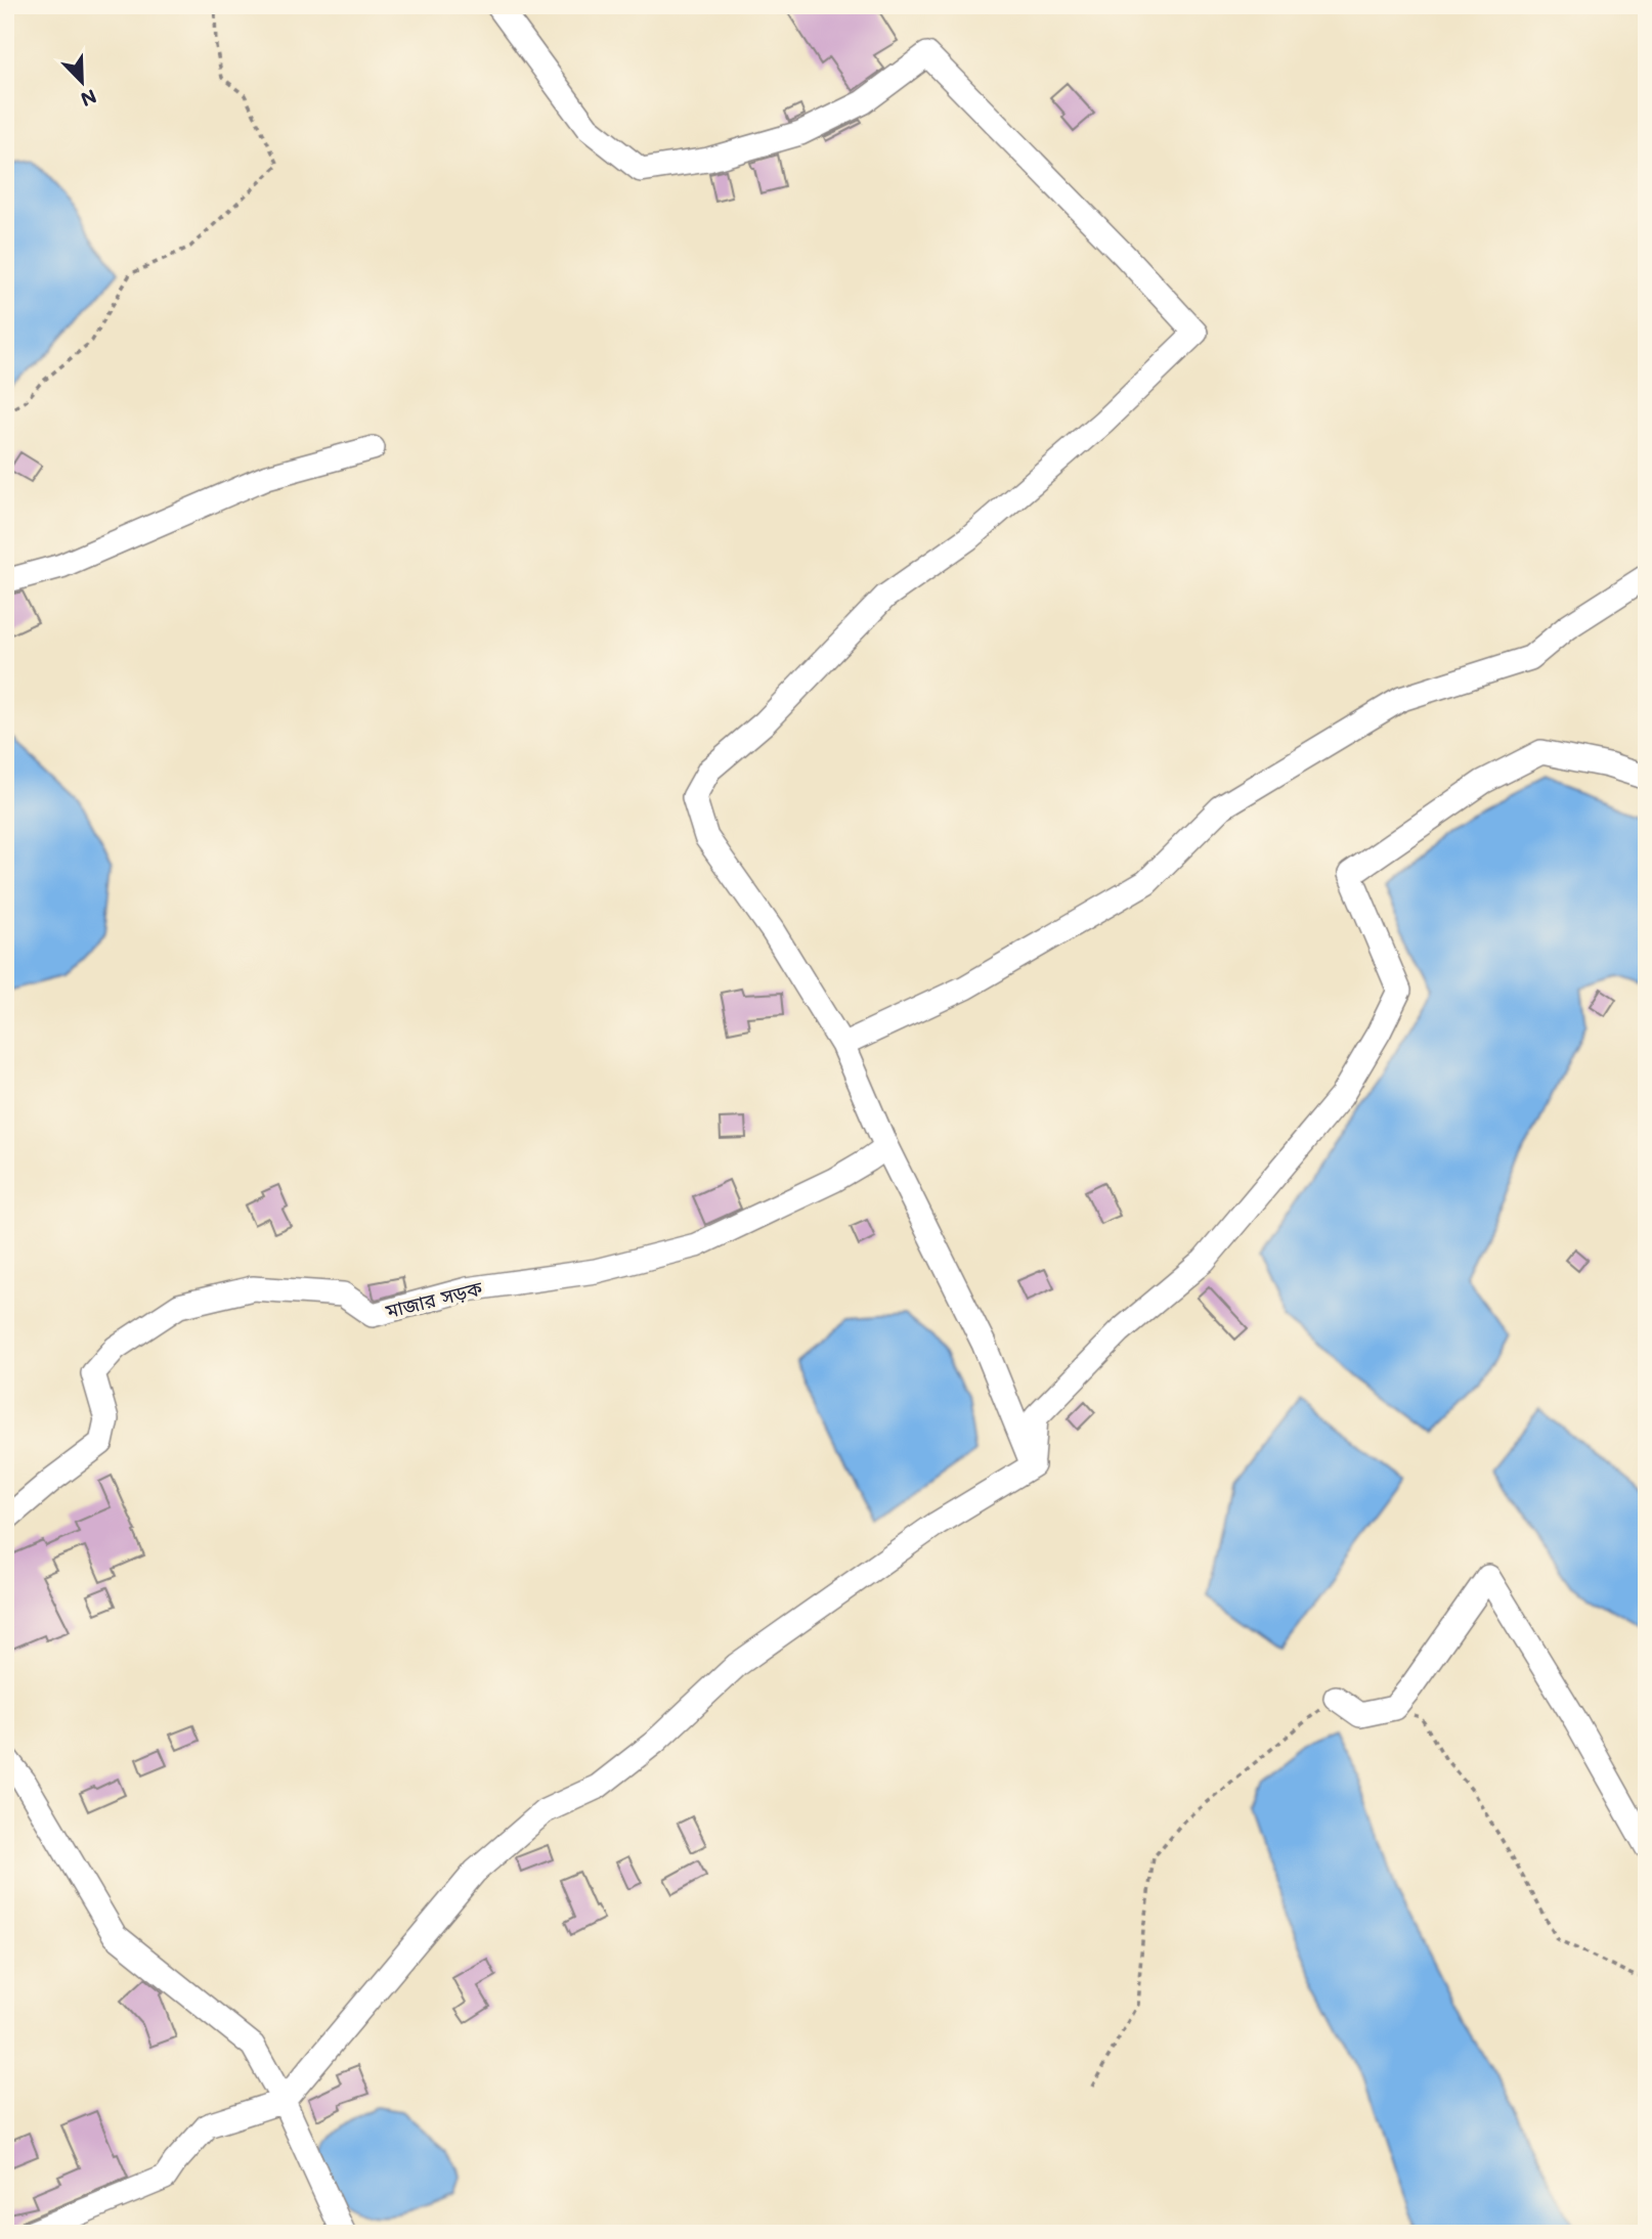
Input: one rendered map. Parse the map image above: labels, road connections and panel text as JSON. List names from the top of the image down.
{
  "streets": {
    "street": ["মাজার সড়ক"]
  },
  "north": "bottom right"
}
